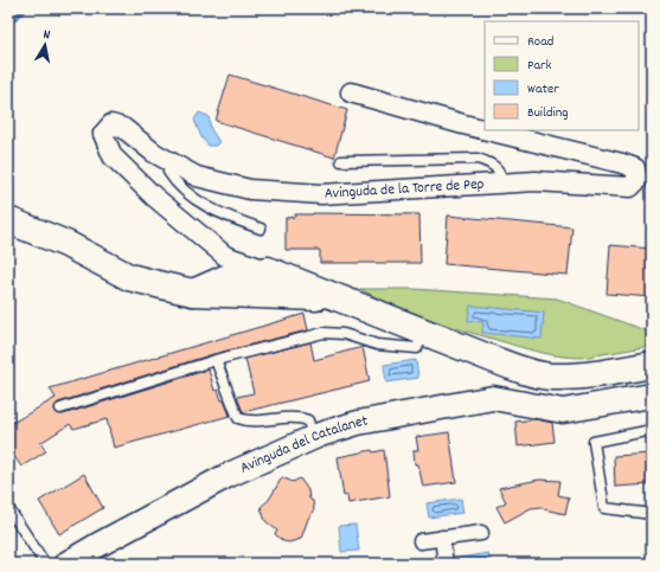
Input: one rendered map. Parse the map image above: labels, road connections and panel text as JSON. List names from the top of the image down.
{
  "streets": {
    "street": ["Avinguda de la Torre de Pep", "Avinguda del Catalanet"]
  },
  "legend": [
    "Road",
    "Park",
    "Water",
    "Building"
  ],
  "north": "top"
}
